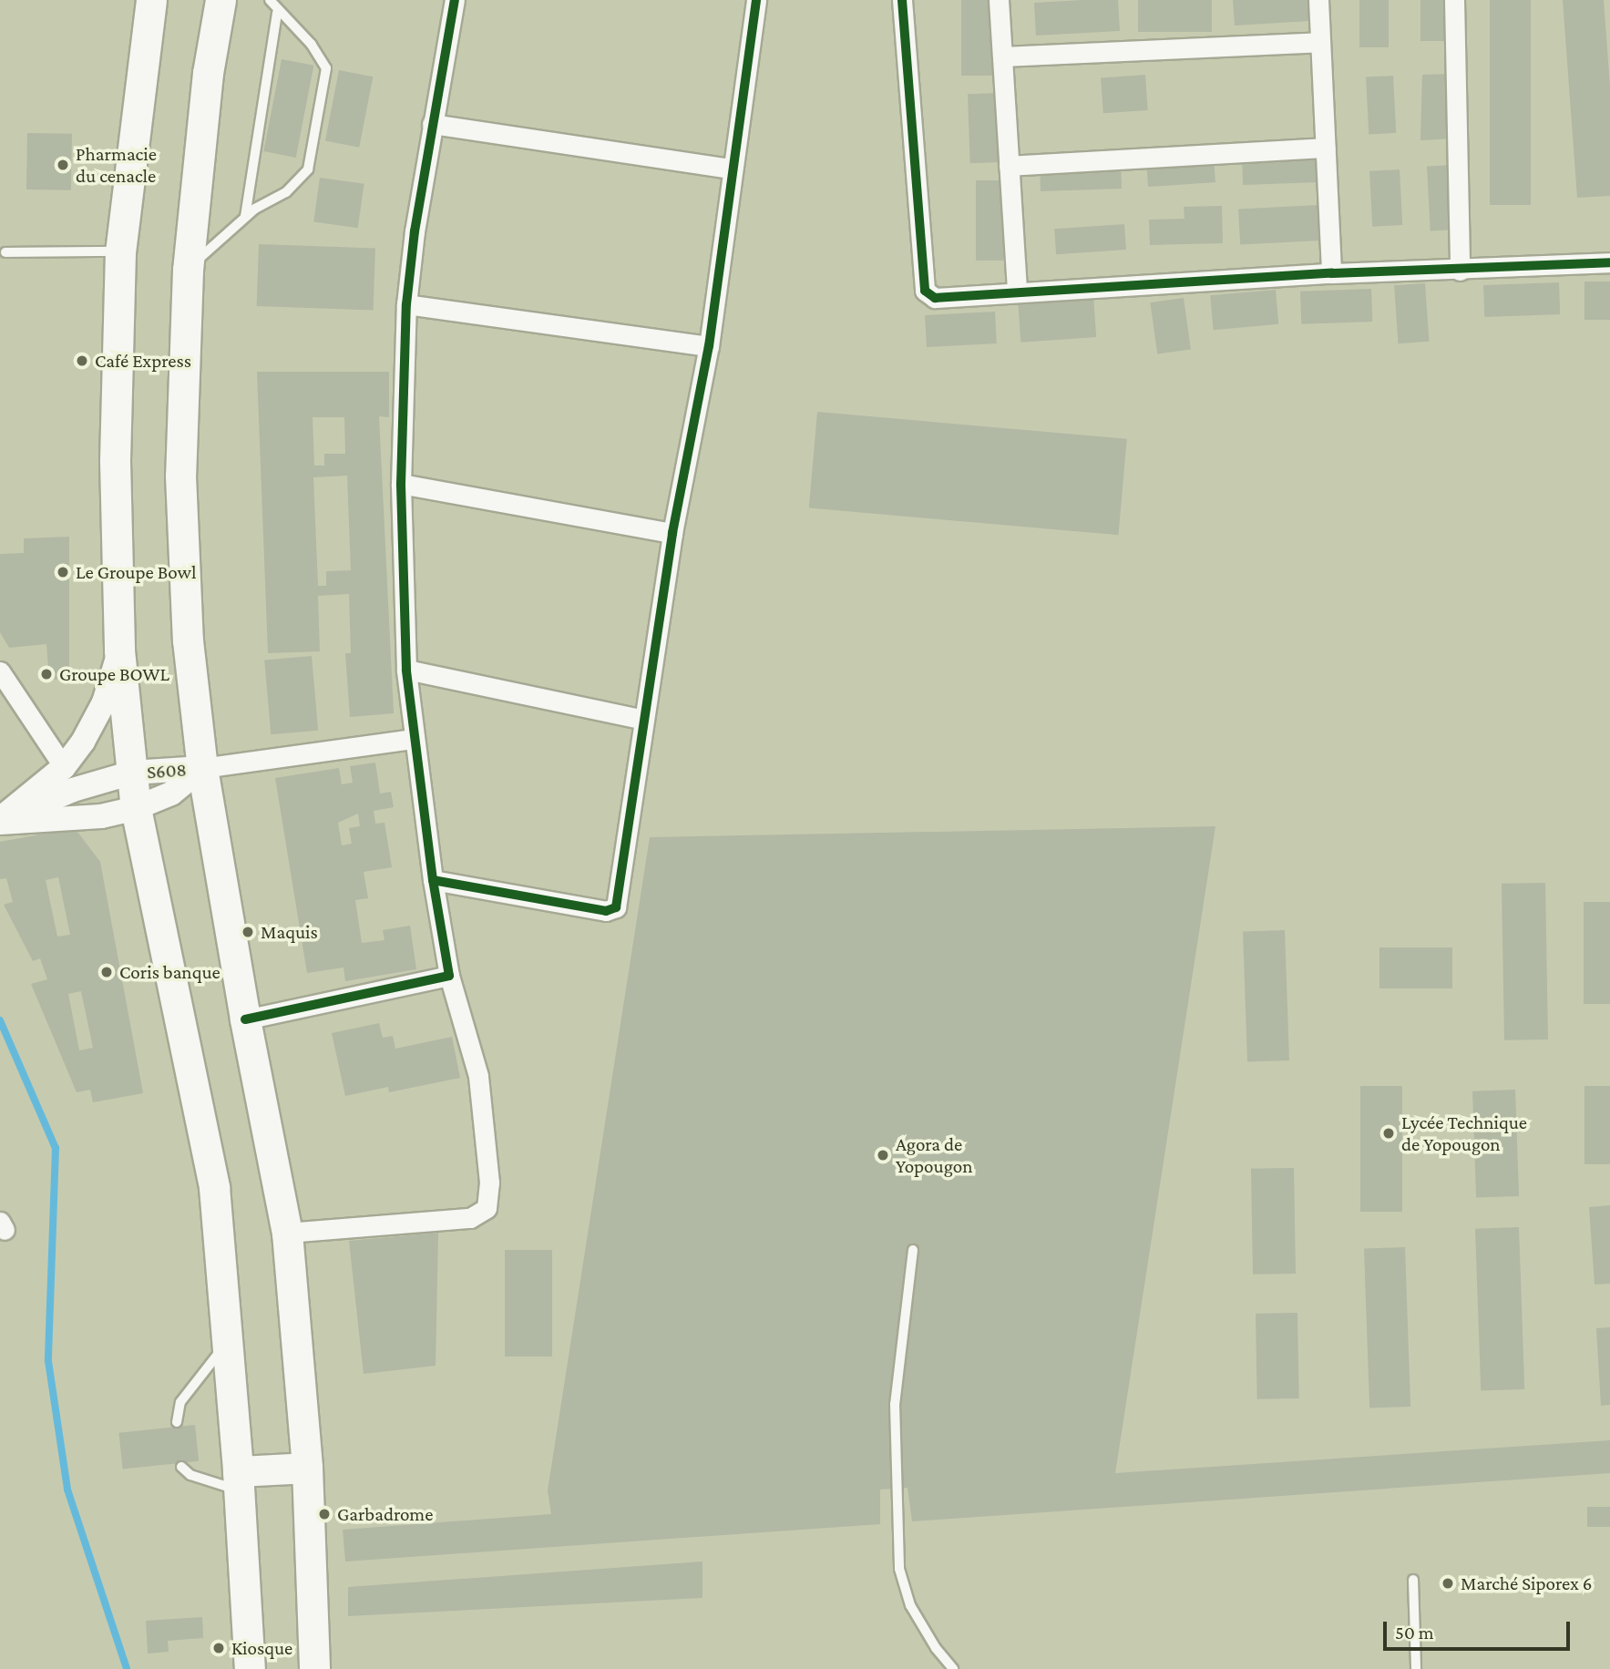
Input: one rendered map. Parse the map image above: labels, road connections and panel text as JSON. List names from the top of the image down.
{
  "streets": {
    "street": ["S608"]
  },
  "places": [
    "Pharmacie du cenacle",
    "Café Express",
    "Le Groupe Bowl",
    "Groupe BOWL",
    "Maquis",
    "Coris banque",
    "Lycée Technique de Yopougon",
    "Agora de Yopougon",
    "Garbadrome",
    "Marché Siporex 6",
    "Kiosque"
  ],
  "scale_bar": "50 m"
}
